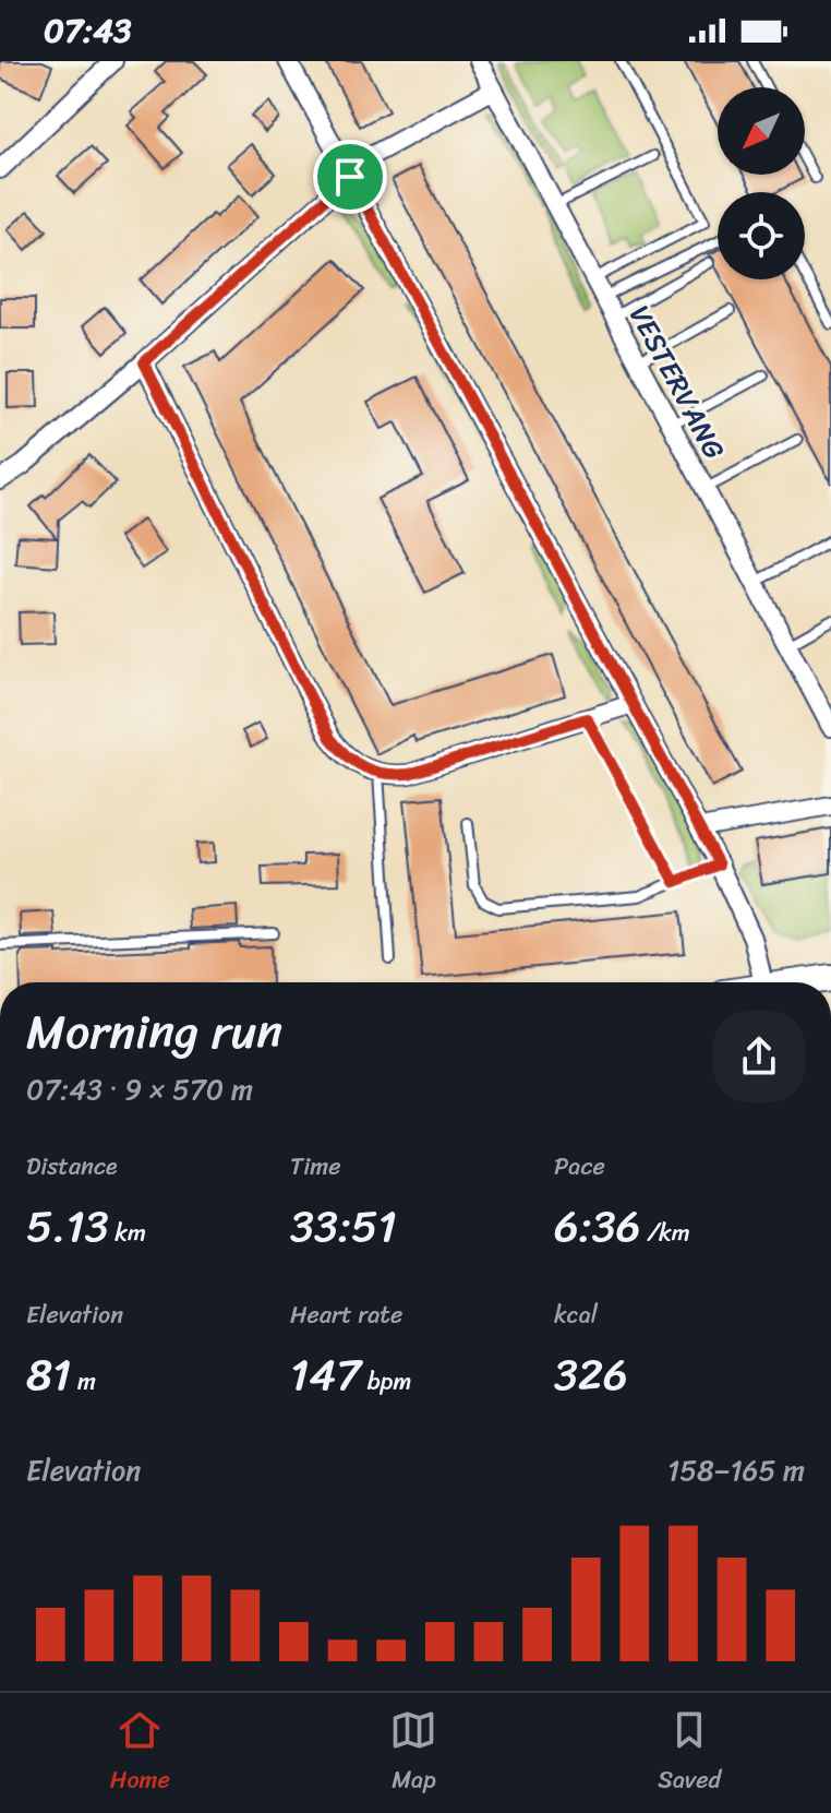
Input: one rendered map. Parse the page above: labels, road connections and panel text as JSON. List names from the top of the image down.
{
  "streets": {
    "street": ["VESTERVANG"]
  },
  "north": "bottom left",
  "page": {
    "status": "07:43",
    "heading": ["Morning run", "07:43 · 9 × 570 m"],
    "stats": [
      ["Distance", "5.13 km"],
      ["Time", "33:51"],
      ["Pace", "6:36 /km"],
      ["Elevation", "81 m"],
      ["Heart rate", "147 bpm"],
      ["kcal", "326"]
    ],
    "chart": ["Elevation", "158–165 m"],
    "tabs": ["Home", "Map", "Saved"]
  }
}
